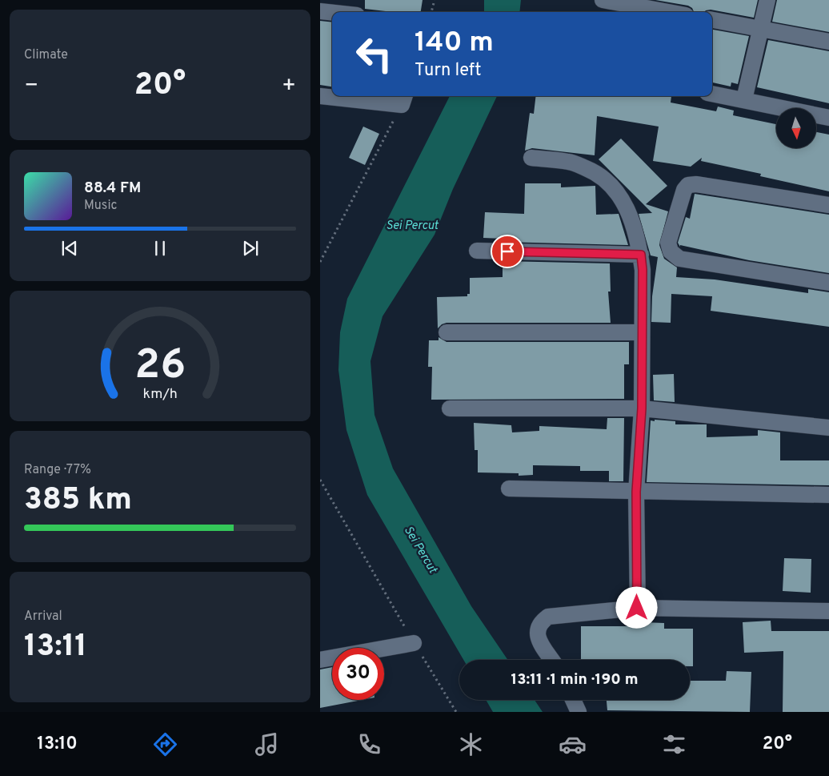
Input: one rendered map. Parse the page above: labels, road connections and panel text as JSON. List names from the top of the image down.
{
  "water": ["Sei Percut"],
  "north": "bottom",
  "page": {
    "tile": [
      "Climate",
      ["Range · 77%", "385 km"],
      ["Arrival", "13:11"]
    ],
    "turn": ["140 m", "Turn left"],
    "heat": ["−", "20°", "+"],
    "song": ["88.4 FM", "Music"],
    "limit": "30",
    "trip": "13:11 · 1 min · 190 m",
    "tabs": ["13:10", "20°"],
    "gauge": ["26", "km/h"]
  }
}
